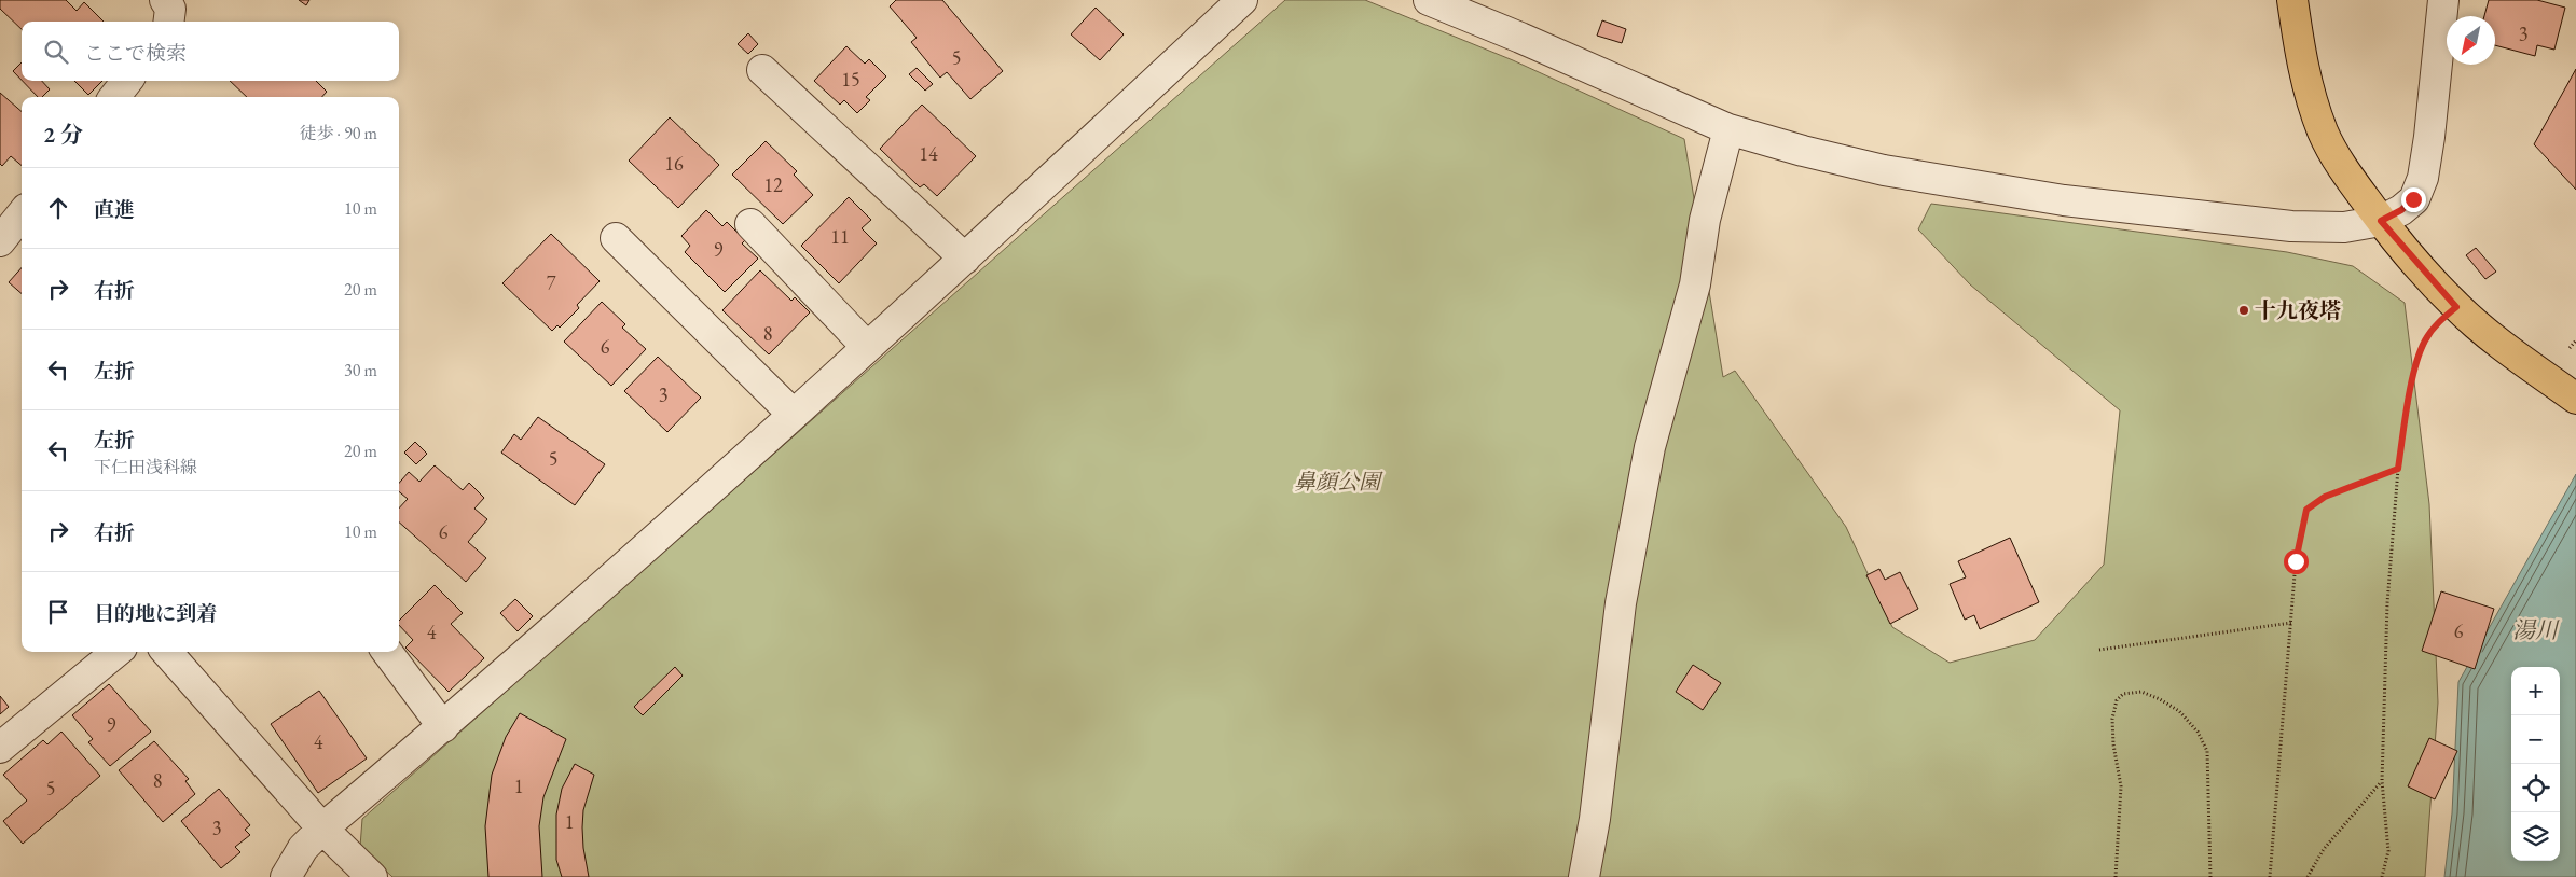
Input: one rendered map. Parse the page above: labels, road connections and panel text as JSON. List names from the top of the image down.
{
  "water": ["湯川"],
  "parks": ["鼻顔公園"],
  "places": ["十九夜塔"],
  "house_numbers": [
    "3",
    "5",
    "15",
    "14",
    "16",
    "12",
    "11",
    "9",
    "7",
    "8",
    "6",
    "3",
    "5",
    "6",
    "6",
    "4",
    "9",
    "4",
    "8",
    "1",
    "5",
    "1",
    "3"
  ],
  "north": "bottom left",
  "page": {
    "search": "ここで検索",
    "heading": ["2 分", "徒歩 · 90 m"],
    "list": [
      ["直進", "10 m"],
      ["右折", "20 m"],
      ["左折", "30 m"],
      ["左折", "下仁田浅科線", "20 m"],
      ["右折", "10 m"],
      "目的地に到着"
    ],
    "map_buttons": ["+", "−"]
  }
}
